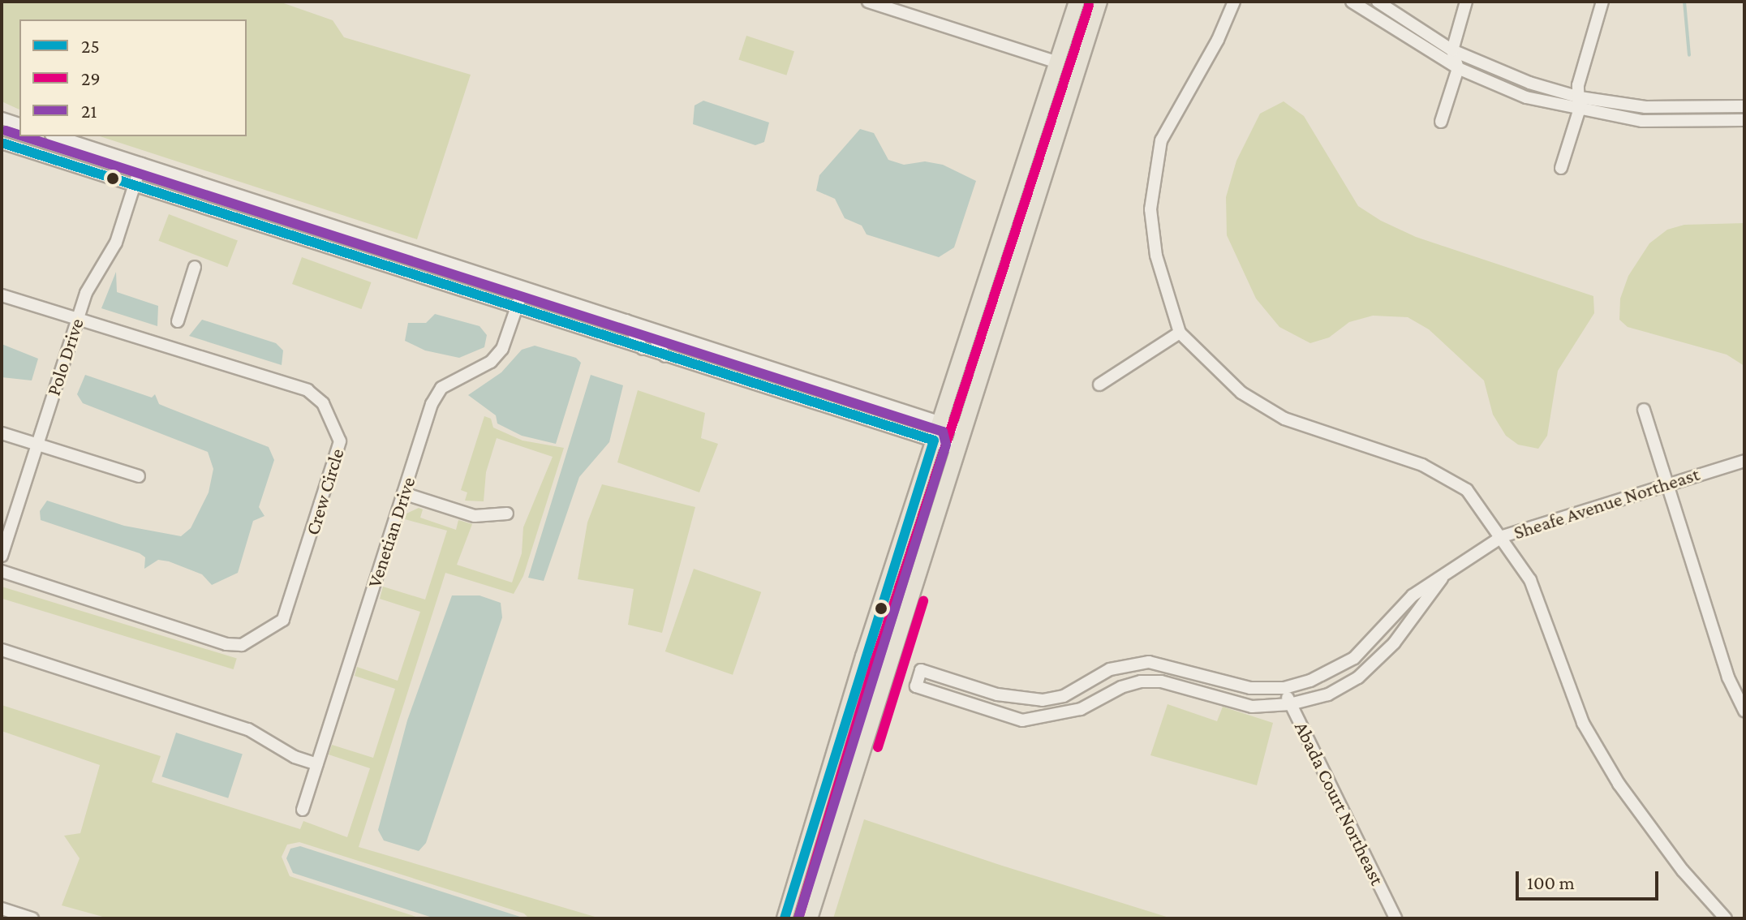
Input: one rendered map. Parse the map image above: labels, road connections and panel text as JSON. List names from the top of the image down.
{
  "streets": {
    "street": [
      "Polo Drive",
      "Crew Circle",
      "Sheafe Avenue Northeast",
      "Venetian Drive",
      "Abada Court Northeast"
    ]
  },
  "crossings": [
    ["Polo Drive", "Crew Circle"],
    ["Sheafe Avenue Northeast", "Abada Court Northeast"]
  ],
  "lines": ["transit line 29", "transit line 21", "transit line 25"],
  "legend": ["25", "29", "21"],
  "scale_bar": "100 m"
}
